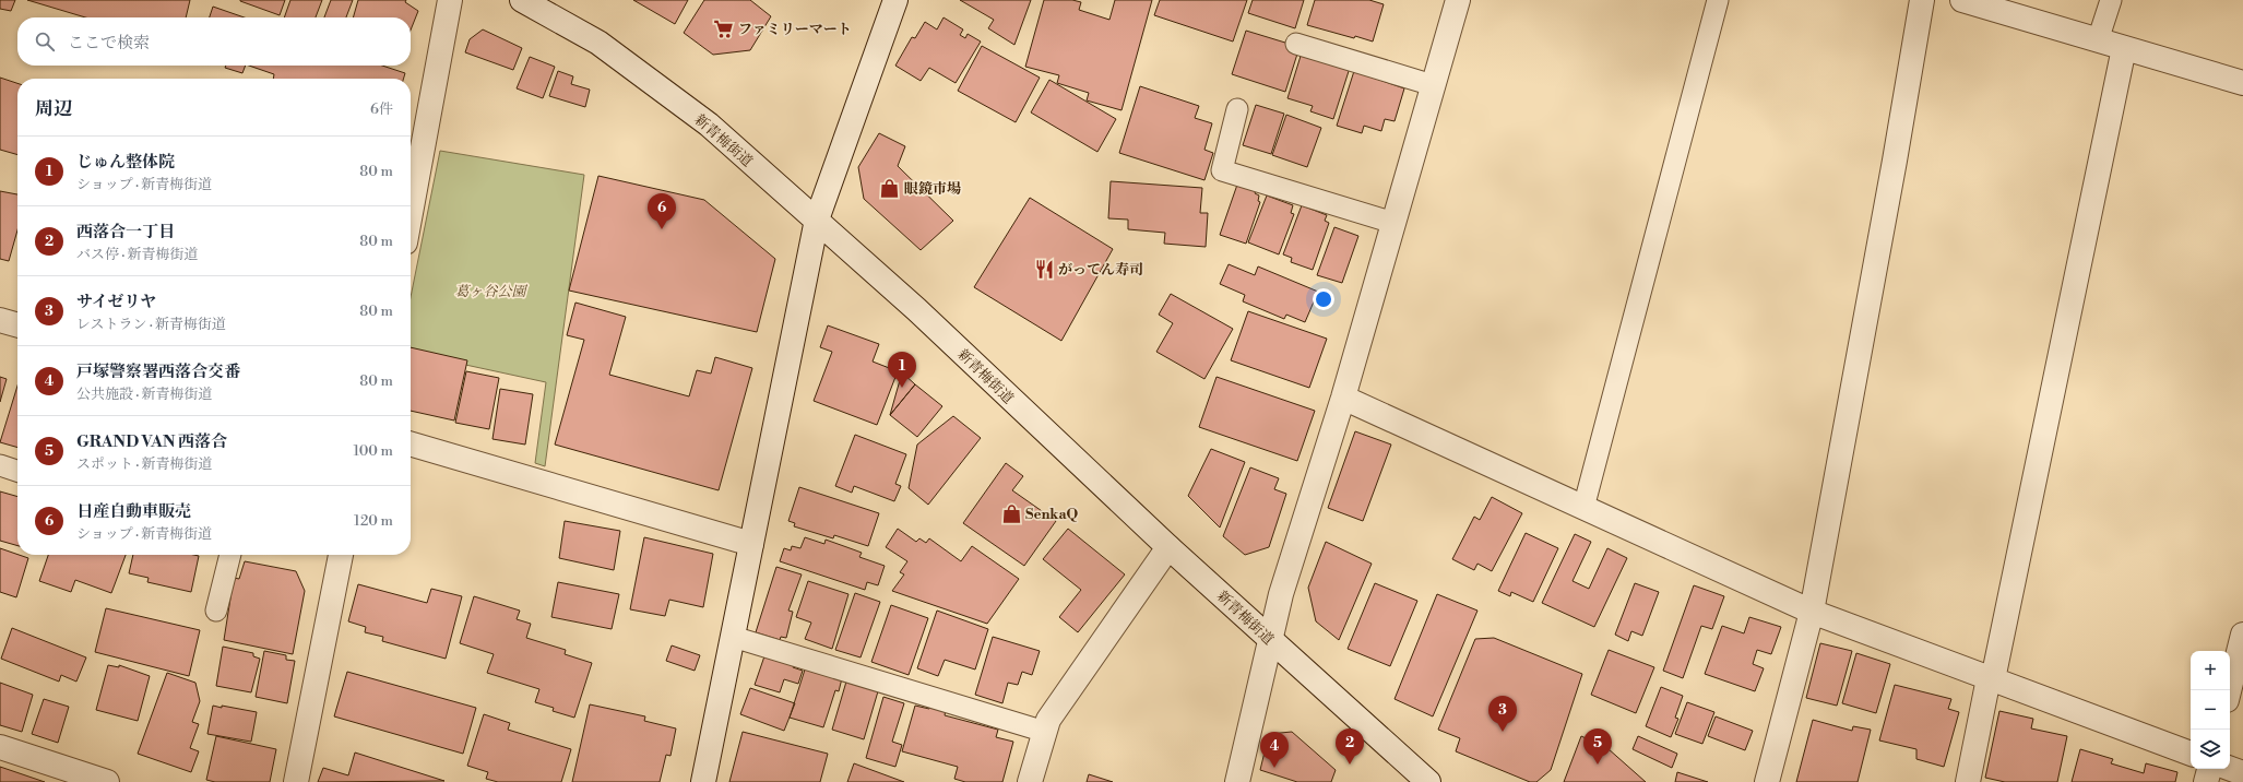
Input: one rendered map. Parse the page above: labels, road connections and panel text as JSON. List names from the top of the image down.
{
  "streets": {
    "street": ["新青梅街道"]
  },
  "parks": ["葛ヶ谷公園"],
  "places": {
    "supermarket": ["ファミリーマート"],
    "shop": ["眼鏡市場", "SenkaQ"],
    "restaurant": ["がってん寿司"]
  },
  "page": {
    "search": "ここで検索",
    "heading": ["周辺", "6件"],
    "list": [
      {
        "mark": "1",
        "name": "じゅん整体院",
        "note": "ショップ · 新青梅街道",
        "value": "80 m"
      },
      {
        "mark": "2",
        "name": "西落合一丁目",
        "note": "バス停 · 新青梅街道",
        "value": "80 m"
      },
      {
        "mark": "3",
        "name": "サイゼリヤ",
        "note": "レストラン · 新青梅街道",
        "value": "80 m"
      },
      {
        "mark": "4",
        "name": "戸塚警察署西落合交番",
        "note": "公共施設 · 新青梅街道",
        "value": "80 m"
      },
      {
        "mark": "5",
        "name": "GRAND VAN 西落合",
        "note": "スポット · 新青梅街道",
        "value": "100 m"
      },
      {
        "mark": "6",
        "name": "日産自動車販売",
        "note": "ショップ · 新青梅街道",
        "value": "120 m"
      }
    ],
    "pins": [
      "6",
      "1",
      "3",
      "2",
      "5",
      "4"
    ],
    "map_buttons": ["+", "−"]
  }
}
